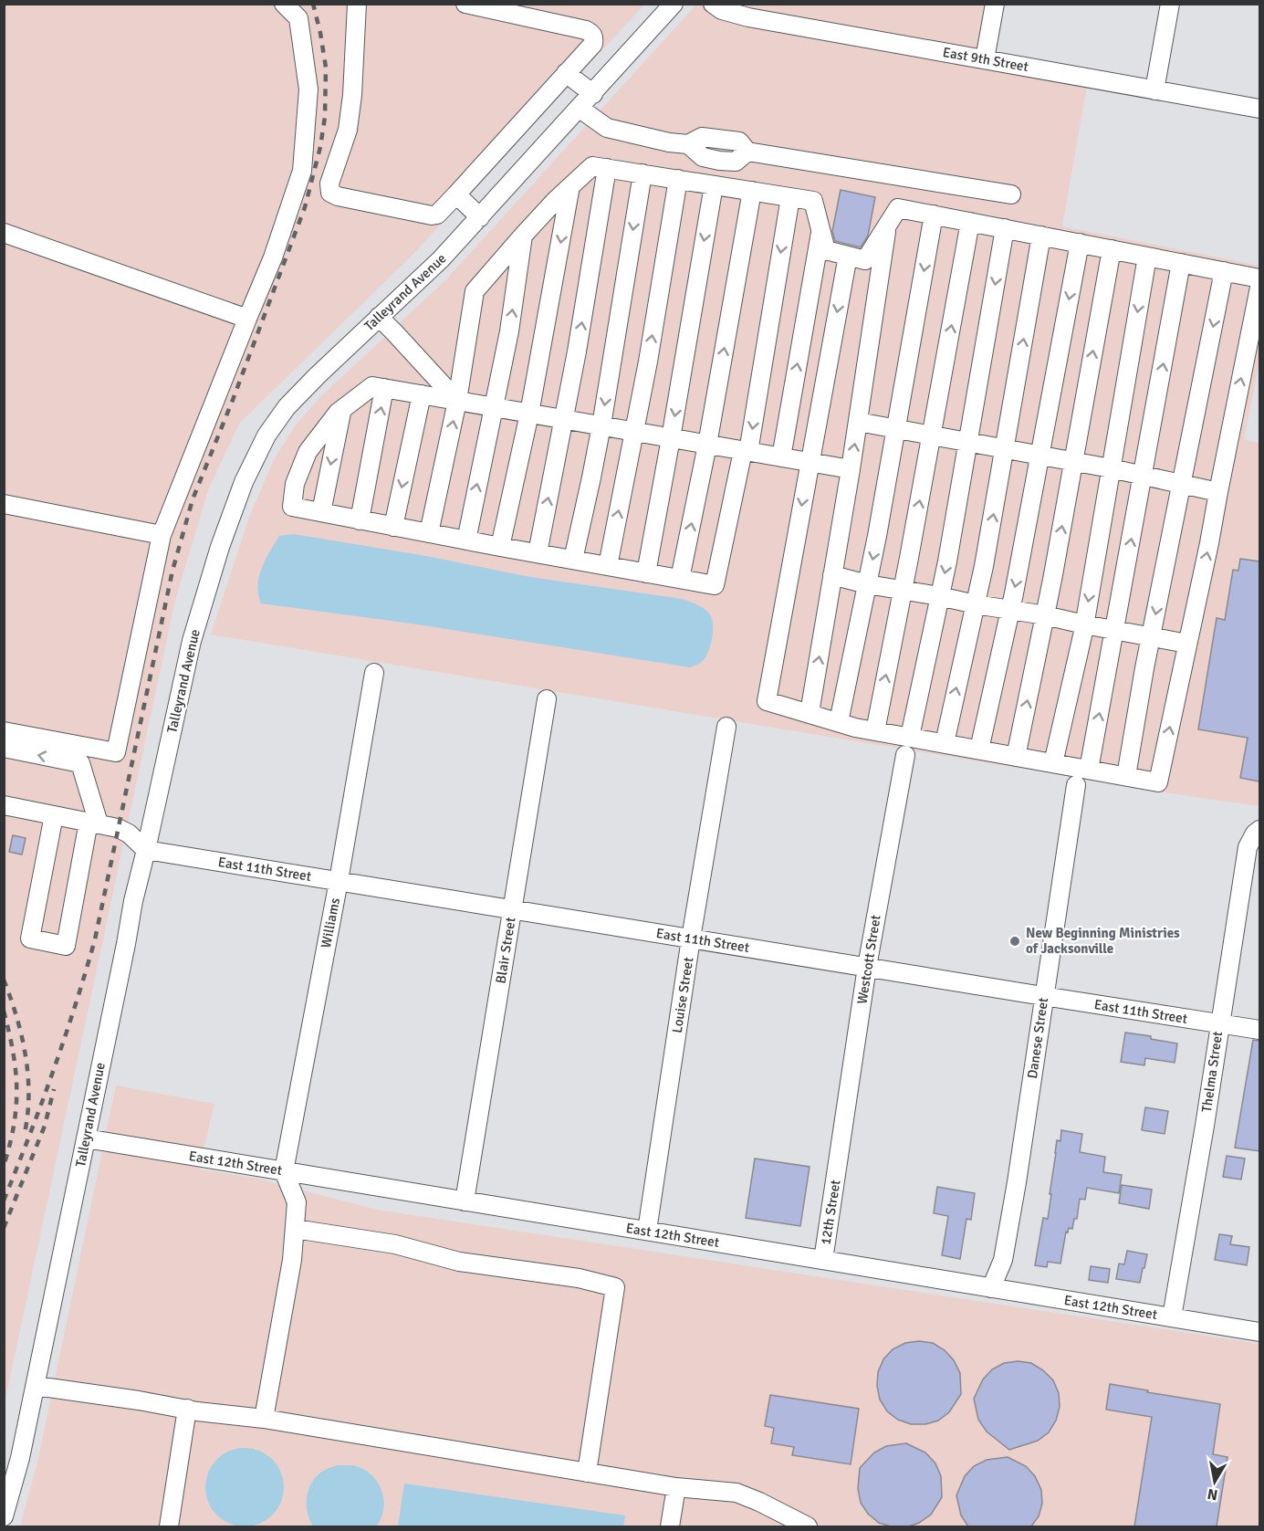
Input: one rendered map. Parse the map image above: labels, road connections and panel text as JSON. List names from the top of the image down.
{
  "streets": {
    "street": [
      "East 9th Street",
      "Talleyrand Avenue",
      "East 11th Street",
      "Williams",
      "Blair Street",
      "Westcott Street",
      "Louise Street",
      "Danese Street",
      "Thelma Street",
      "East 12th Street",
      "12th Street"
    ]
  },
  "crossings": [
    ["Talleyrand Avenue", "East 11th Street"],
    ["Talleyrand Avenue", "East 12th Street"],
    ["East 11th Street", "Williams"],
    ["East 11th Street", "Blair Street"],
    ["East 11th Street", "Westcott Street"],
    ["East 11th Street", "Louise Street"],
    ["East 11th Street", "Danese Street"],
    ["East 11th Street", "Thelma Street"],
    ["Williams", "East 12th Street"],
    ["Blair Street", "East 12th Street"],
    ["Westcott Street", "12th Street"],
    ["Louise Street", "East 12th Street"],
    ["Danese Street", "East 12th Street"],
    ["Thelma Street", "East 12th Street"],
    ["East 12th Street", "12th Street"]
  ],
  "places": ["New Beginning Ministries of Jacksonville"],
  "north": "bottom"
}
